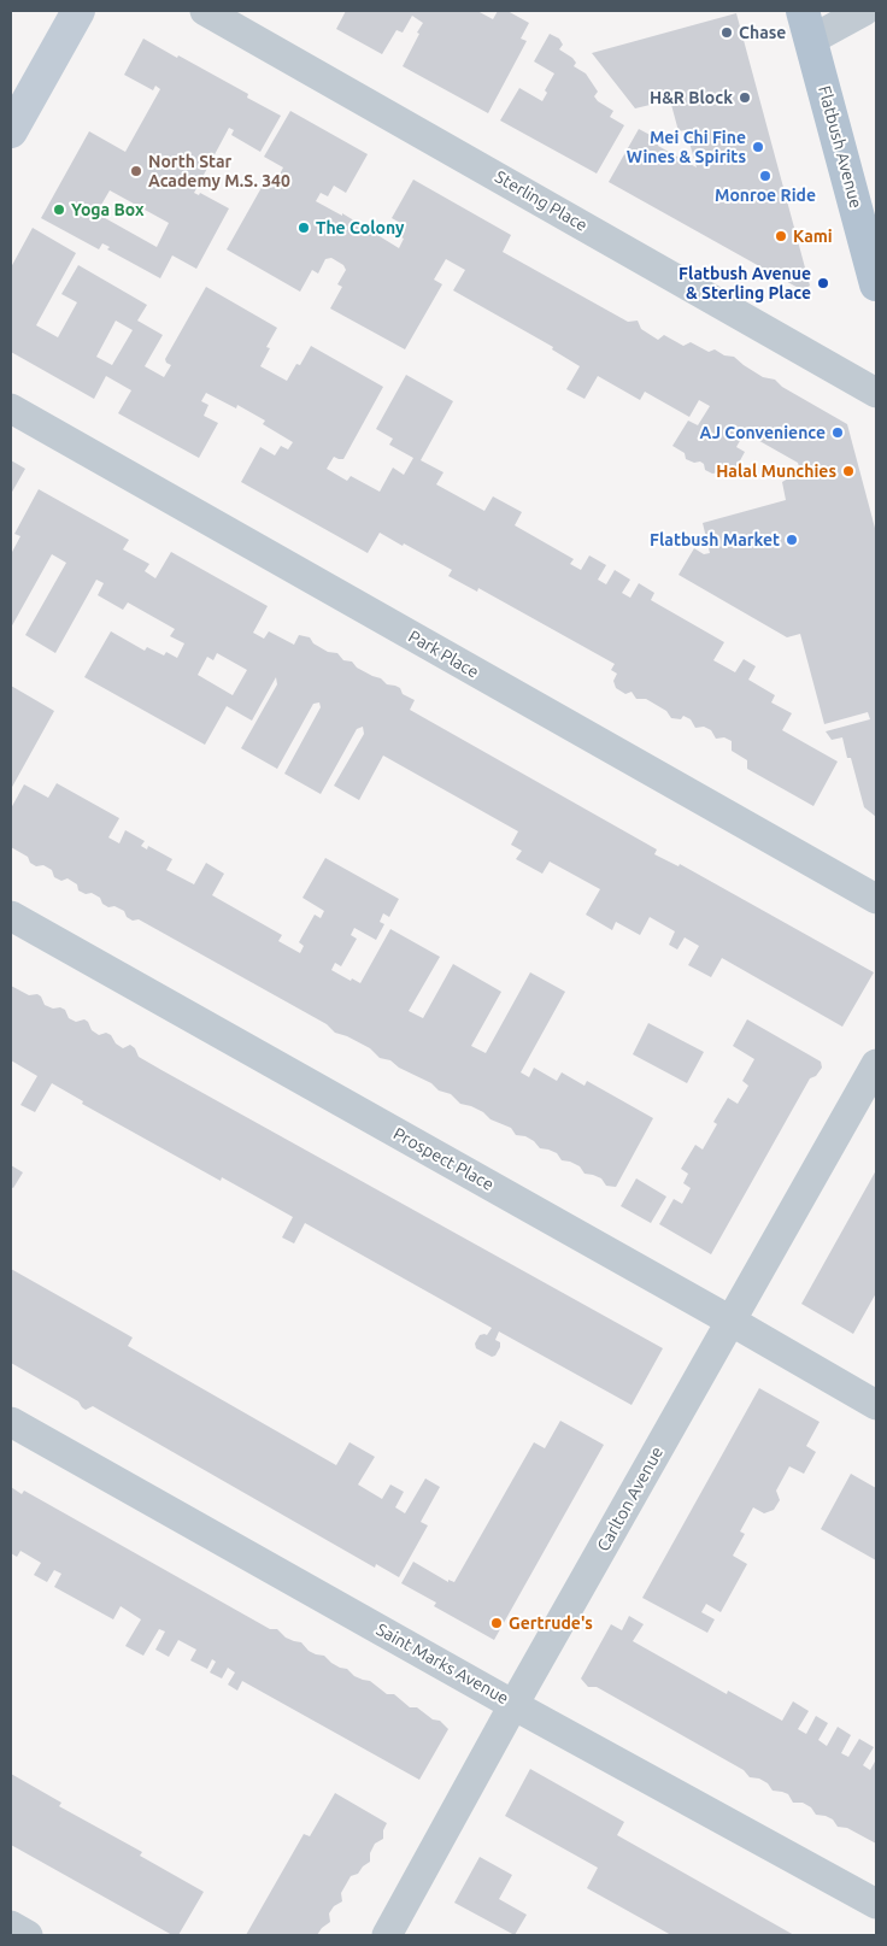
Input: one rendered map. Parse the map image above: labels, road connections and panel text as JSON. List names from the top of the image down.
{
  "streets": {
    "main road": ["Flatbush Avenue"],
    "street": [
      "Sterling Place",
      "Park Place",
      "Prospect Place",
      "Carlton Avenue",
      "Saint Marks Avenue"
    ]
  },
  "crossings": [
    ["Prospect Place", "Carlton Avenue"],
    ["Carlton Avenue", "Saint Marks Avenue"]
  ],
  "places": [
    "Chase",
    "H&R Block",
    "Mei Chi Fine Wines & Spirits",
    "North Star Academy M.S. 340",
    "Monroe Ride",
    "Yoga Box",
    "The Colony",
    "Kami",
    "Flatbush Avenue & Sterling Place",
    "AJ Convenience",
    "Halal Munchies",
    "Flatbush Market",
    "Gertrude's"
  ]
}
